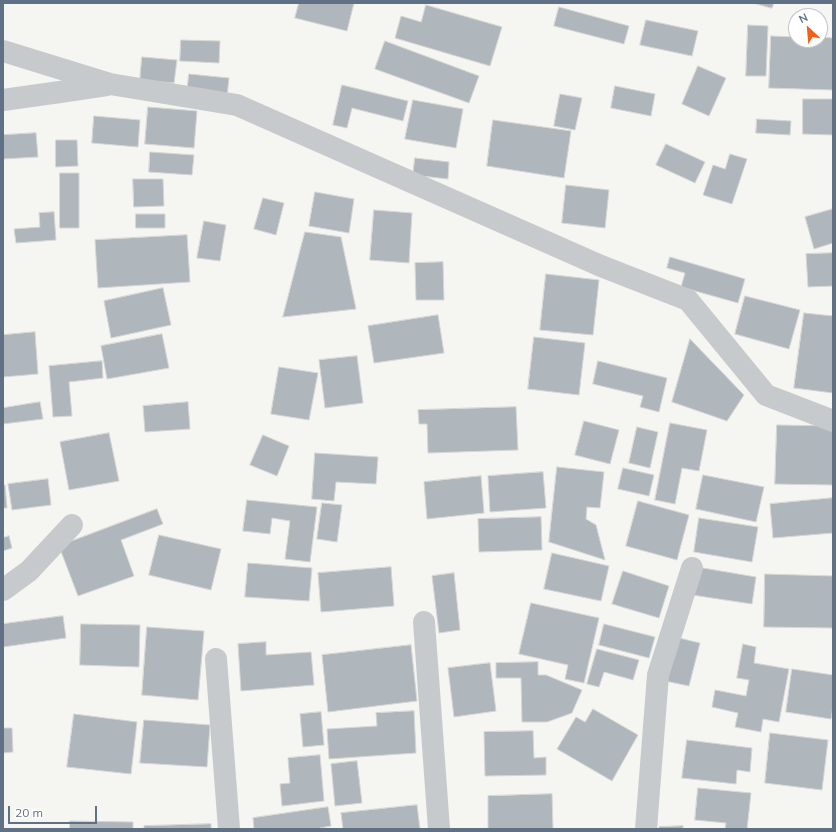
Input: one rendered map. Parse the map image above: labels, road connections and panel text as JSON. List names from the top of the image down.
{
  "scale_bar": "20 m",
  "north": "top left"
}
